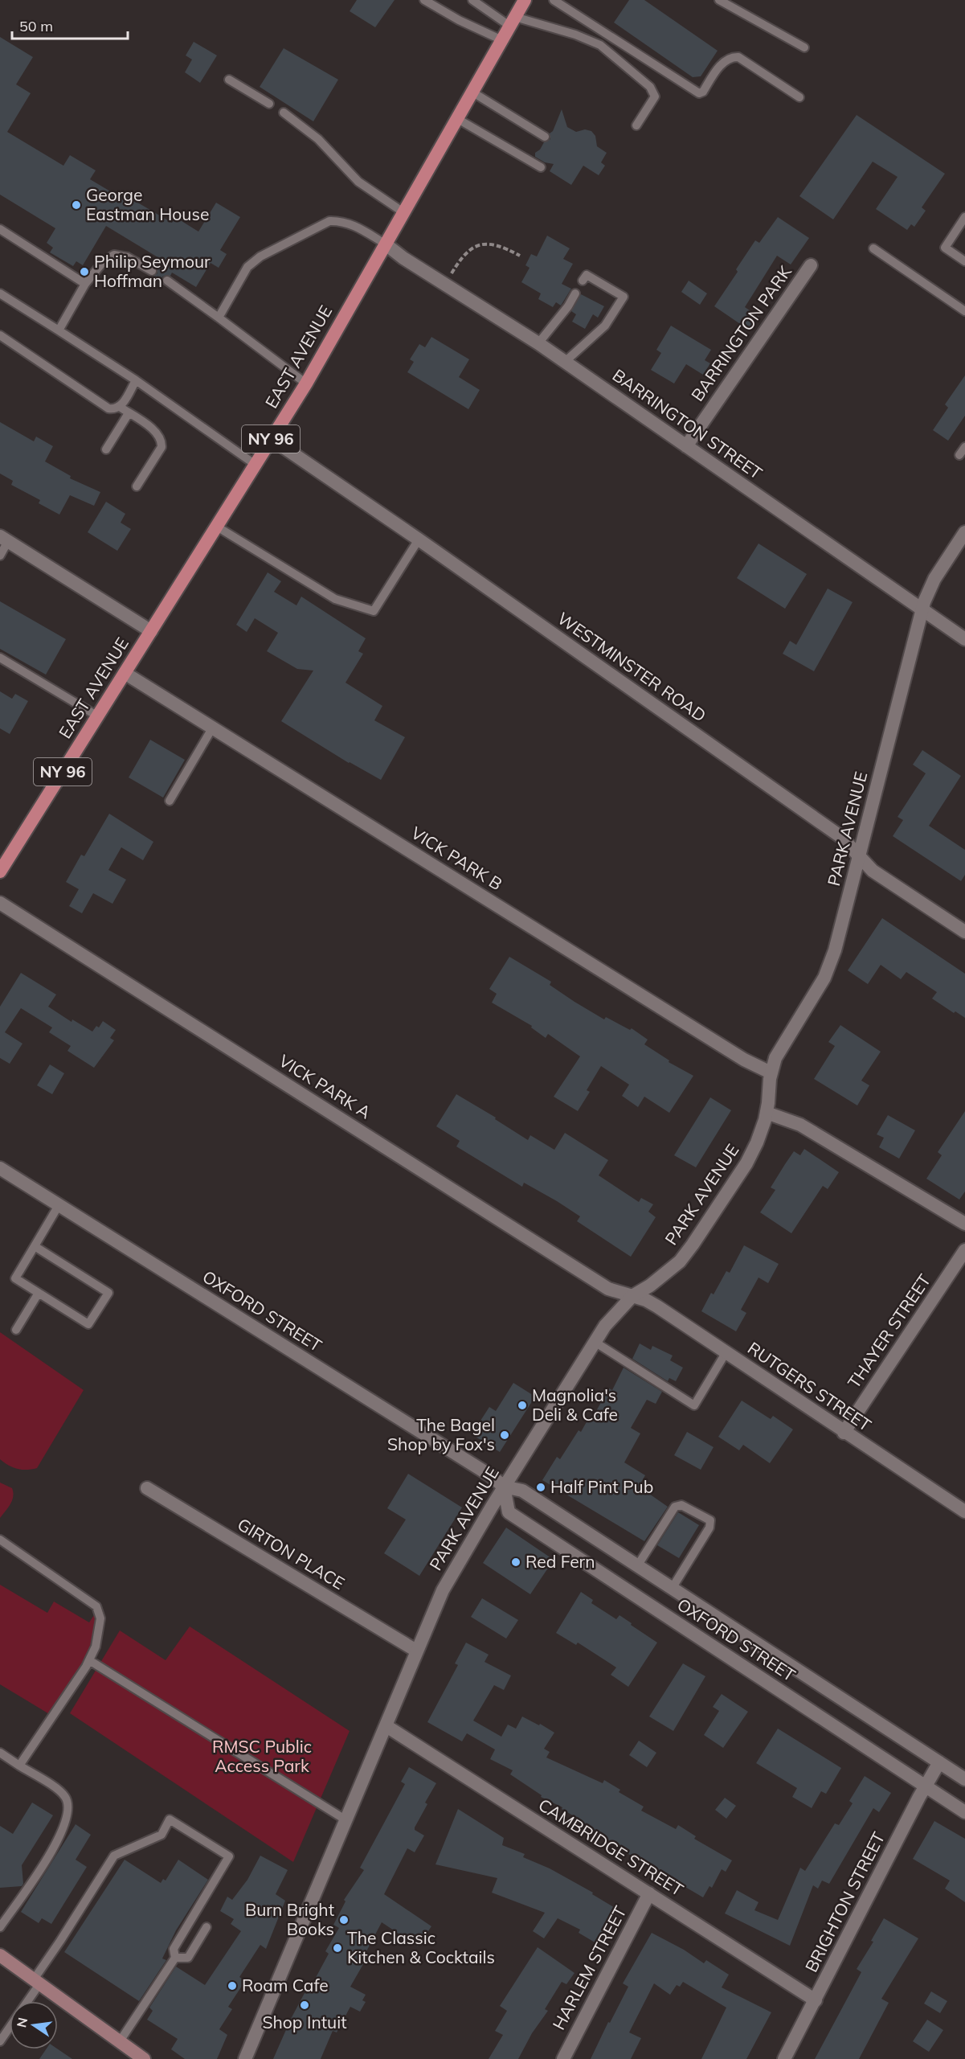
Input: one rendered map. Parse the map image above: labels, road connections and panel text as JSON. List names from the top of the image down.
{
  "streets": {
    "main road": ["EAST AVENUE", "NY 96"],
    "street": [
      "BARRINGTON PARK",
      "BARRINGTON STREET",
      "WESTMINSTER ROAD",
      "PARK AVENUE",
      "VICK PARK B",
      "VICK PARK A",
      "OXFORD STREET",
      "THAYER STREET",
      "RUTGERS STREET",
      "GIRTON PLACE",
      "CAMBRIDGE STREET",
      "BRIGHTON STREET",
      "HARLEM STREET"
    ]
  },
  "crossings": [
    ["BARRINGTON PARK", "BARRINGTON STREET"],
    ["EAST AVENUE", "BARRINGTON STREET"],
    ["EAST AVENUE", "WESTMINSTER ROAD"],
    ["EAST AVENUE", "VICK PARK B"],
    ["BARRINGTON STREET", "PARK AVENUE"],
    ["WESTMINSTER ROAD", "PARK AVENUE"],
    ["PARK AVENUE", "VICK PARK B"],
    ["PARK AVENUE", "VICK PARK A"],
    ["PARK AVENUE", "OXFORD STREET"],
    ["PARK AVENUE", "RUTGERS STREET"],
    ["PARK AVENUE", "GIRTON PLACE"],
    ["PARK AVENUE", "CAMBRIDGE STREET"],
    ["VICK PARK A", "RUTGERS STREET"],
    ["OXFORD STREET", "BRIGHTON STREET"],
    ["THAYER STREET", "RUTGERS STREET"],
    ["CAMBRIDGE STREET", "BRIGHTON STREET"],
    ["CAMBRIDGE STREET", "HARLEM STREET"]
  ],
  "parks": ["RMSC Public Access Park"],
  "places": [
    "George Eastman House",
    "Philip Seymour Hoffman",
    "Magnolia's Deli & Cafe",
    "The Bagel Shop by Fox's",
    "Half Pint Pub",
    "Red Fern",
    "Burn Bright Books",
    "The Classic Kitchen & Cocktails",
    "Roam Cafe",
    "Shop Intuit"
  ],
  "scale_bar": "50 m",
  "north": "left"
}
